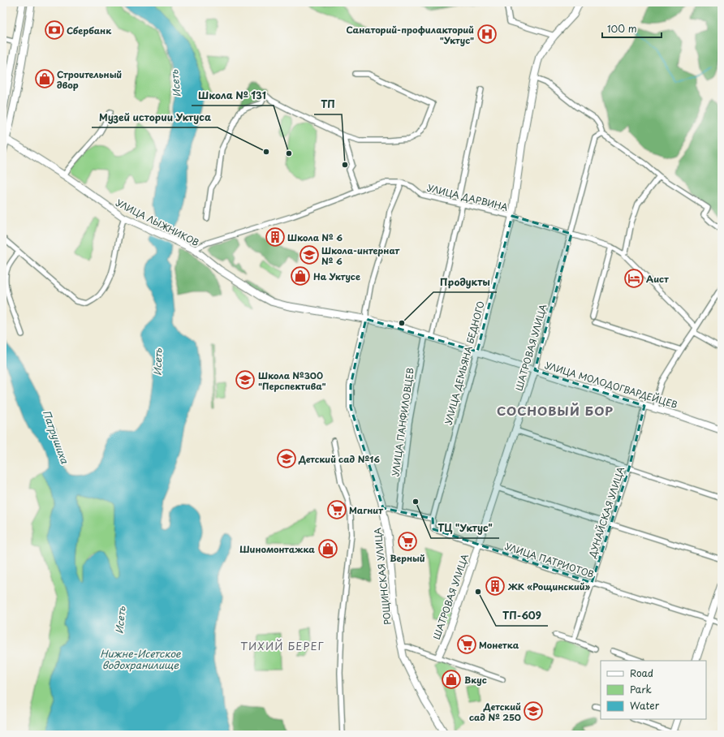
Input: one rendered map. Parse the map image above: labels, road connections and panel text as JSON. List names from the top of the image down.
{
  "streets": {
    "street": [
      "УЛИЦА ДАРВИНА",
      "УЛИЦА ЛЫЖНИКОВ",
      "ШАТРОВАЯ УЛИЦА",
      "УЛИЦА ДЕМЬЯНА БЕДНОГО",
      "УЛИЦА МОЛОДОГВАРДЕЙЦЕВ",
      "УЛИЦА ПАНФИЛОВЦЕВ",
      "ДУНАЙСКАЯ УЛИЦА",
      "УЛИЦА ПАТРИОТОВ",
      "РОЩИНСКАЯ УЛИЦА"
    ]
  },
  "crossings": [
    ["УЛИЦА ДАРВИНА", "УЛИЦА ЛЫЖНИКОВ"],
    ["УЛИЦА ДАРВИНА", "ШАТРОВАЯ УЛИЦА"],
    ["УЛИЦА ДАРВИНА", "УЛИЦА ДЕМЬЯНА БЕДНОГО"],
    ["УЛИЦА ДАРВИНА", "РОЩИНСКАЯ УЛИЦА"],
    ["УЛИЦА ЛЫЖНИКОВ", "УЛИЦА МОЛОДОГВАРДЕЙЦЕВ"],
    ["ШАТРОВАЯ УЛИЦА", "УЛИЦА МОЛОДОГВАРДЕЙЦЕВ"],
    ["ШАТРОВАЯ УЛИЦА", "УЛИЦА ПАТРИОТОВ"],
    ["УЛИЦА ДЕМЬЯНА БЕДНОГО", "УЛИЦА МОЛОДОГВАРДЕЙЦЕВ"],
    ["УЛИЦА ДЕМЬЯНА БЕДНОГО", "УЛИЦА ПАТРИОТОВ"],
    ["УЛИЦА МОЛОДОГВАРДЕЙЦЕВ", "УЛИЦА ПАНФИЛОВЦЕВ"],
    ["УЛИЦА МОЛОДОГВАРДЕЙЦЕВ", "ДУНАЙСКАЯ УЛИЦА"],
    ["УЛИЦА МОЛОДОГВАРДЕЙЦЕВ", "РОЩИНСКАЯ УЛИЦА"],
    ["ДУНАЙСКАЯ УЛИЦА", "УЛИЦА ПАТРИОТОВ"]
  ],
  "districts": ["СОСНОВЫЙ БОР", "ТИХИЙ БЕРЕГ"],
  "water": ["Исеть", "Патрушиха", "Нижне-Исетское водохранилище"],
  "places": {
    "bank": ["Сбербанк"],
    "hospital": ["Санаторий-профилакторий \"Уктус\""],
    "shop": [
      "Строительный двор",
      "На Уктусе",
      "Шиномонтажка",
      "Вкус"
    ],
    "other": [
      "Музей истории Уктуса",
      "Школа № 131",
      "ТП",
      "Продукты",
      "ТЦ \"Уктус\"",
      "ТП-609"
    ],
    "building": ["Школа № 6", "ЖК «Рощинский»"],
    "school or university": [
      "Школа-интернат № 6",
      "Школа №300 \"Перспектива\"",
      "Детский сад №16",
      "Детский сад № 250"
    ],
    "hotel": ["Аист"],
    "supermarket": ["Магнит", "Верный", "Монетка"]
  },
  "legend": ["Road", "Park", "Water"],
  "scale_bar": "100 m"
}
